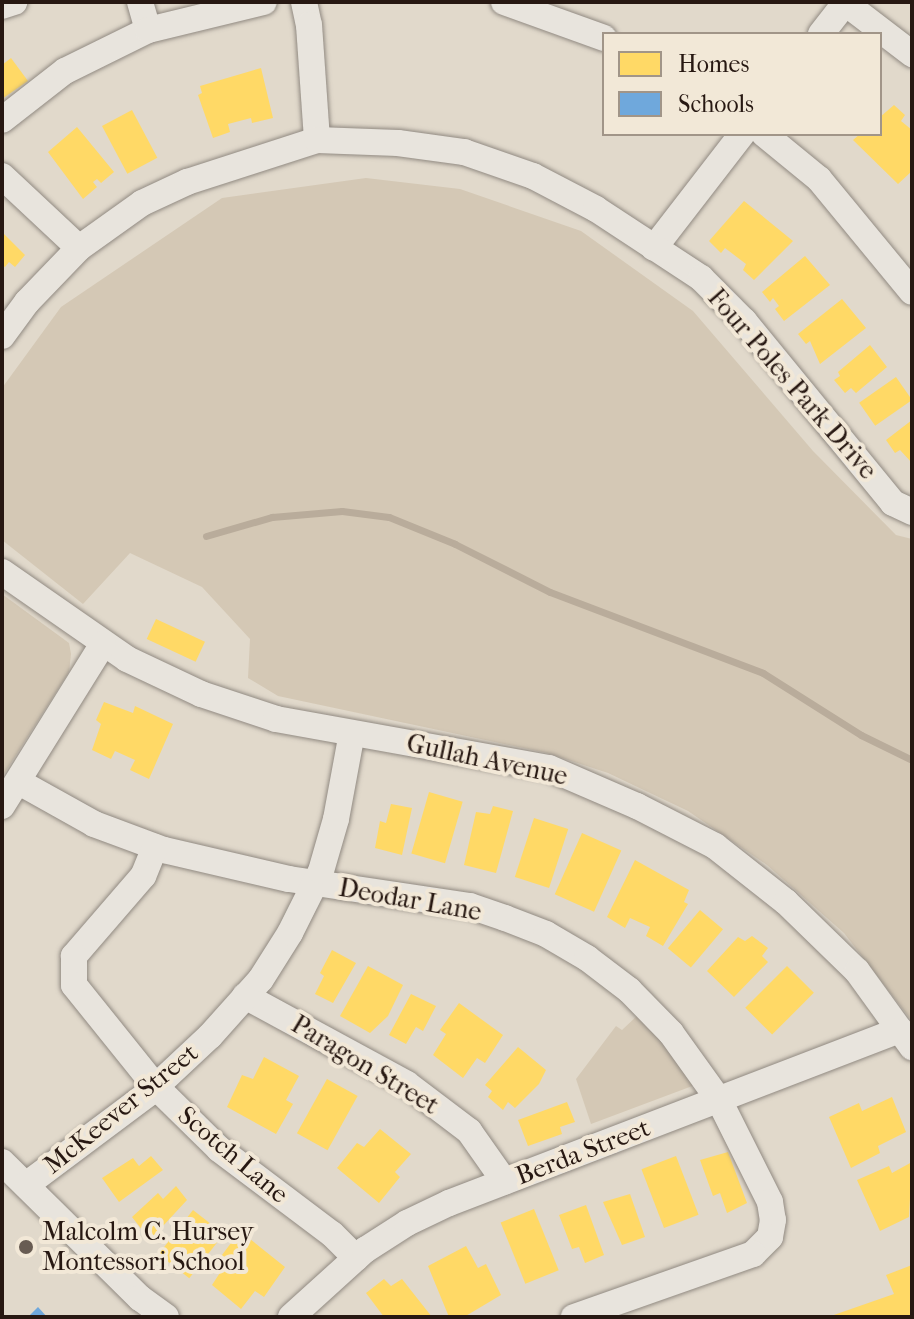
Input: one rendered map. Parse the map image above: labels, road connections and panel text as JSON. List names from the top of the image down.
{
  "streets": {
    "street": [
      "Four Poles Park Drive",
      "Gullah Avenue",
      "Deodar Lane",
      "Paragon Street",
      "McKeever Street",
      "Berda Street",
      "Scotch Lane"
    ]
  },
  "crossings": [
    ["Gullah Avenue", "McKeever Street"],
    ["Gullah Avenue", "Berda Street"],
    ["Deodar Lane", "McKeever Street"],
    ["Deodar Lane", "Berda Street"],
    ["Deodar Lane", "Scotch Lane"],
    ["Paragon Street", "McKeever Street"],
    ["Paragon Street", "Berda Street"],
    ["McKeever Street", "Scotch Lane"],
    ["Berda Street", "Scotch Lane"]
  ],
  "places": ["Malcolm C. Hursey Montessori School"],
  "legend": ["Homes", "Schools"]
}
